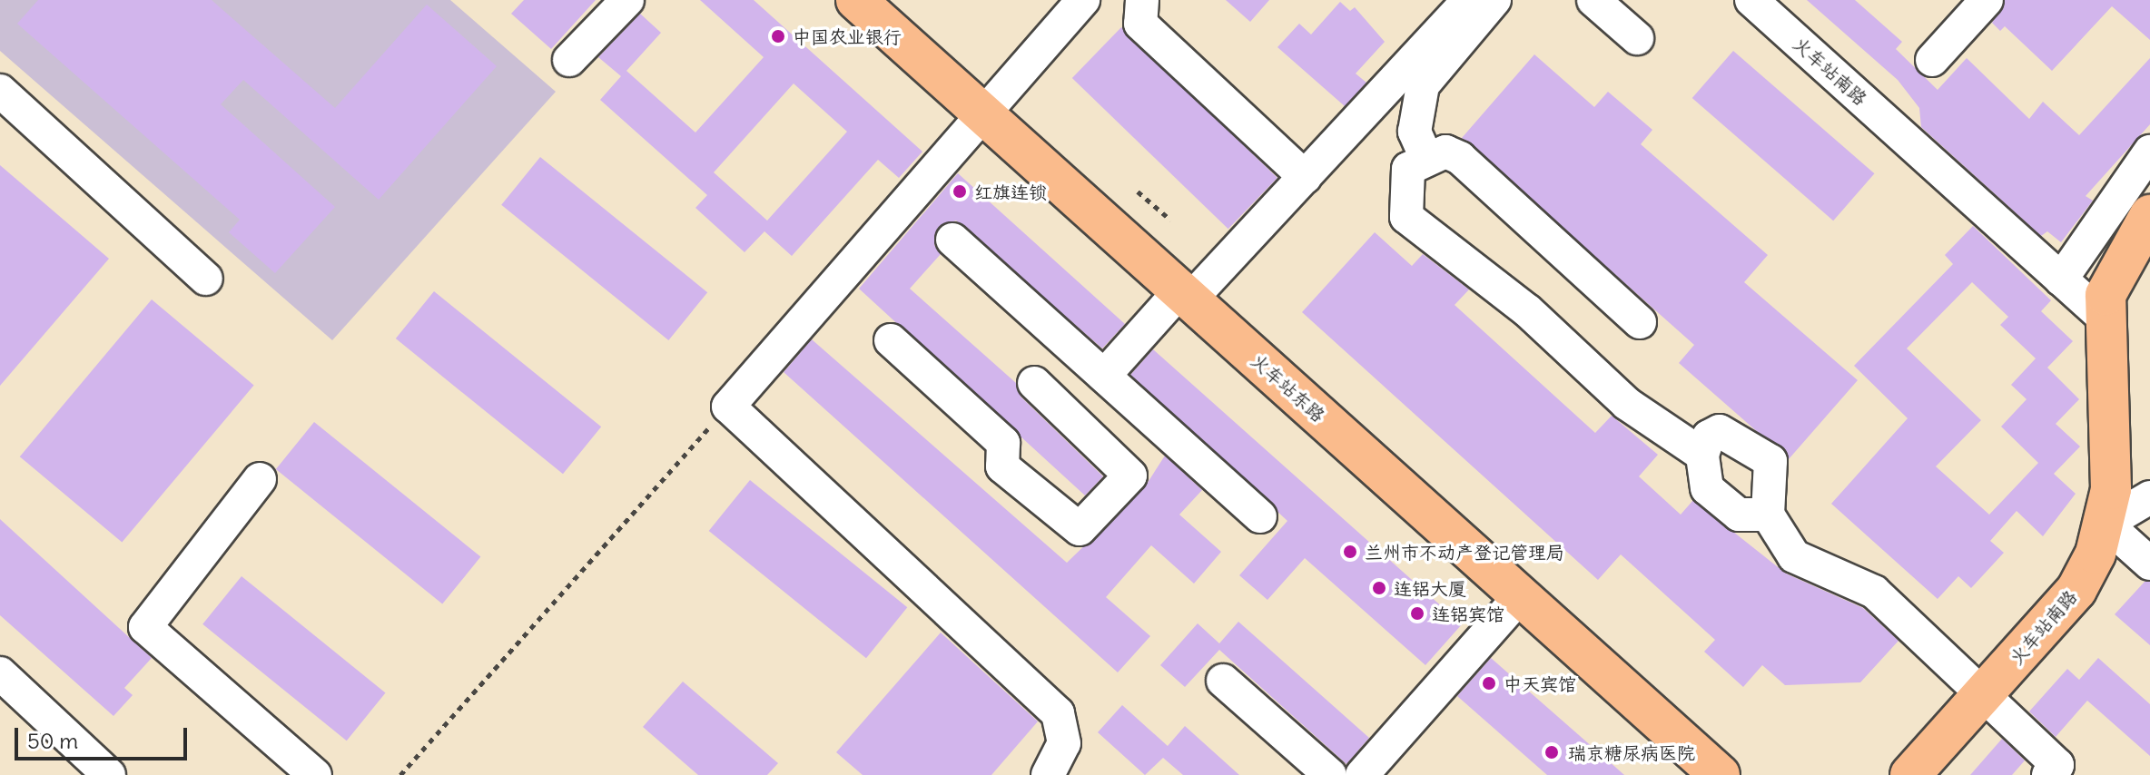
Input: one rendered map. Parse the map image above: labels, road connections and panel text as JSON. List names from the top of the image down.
{
  "streets": {
    "main road": ["火车站南路", "火车站东路"]
  },
  "places": [
    "中国农业银行",
    "红旗连锁",
    "兰州市不动产登记管理局",
    "连铝大厦",
    "连铝宾馆",
    "中天宾馆",
    "瑞京糖尿病医院"
  ],
  "scale_bar": "50 m"
}
